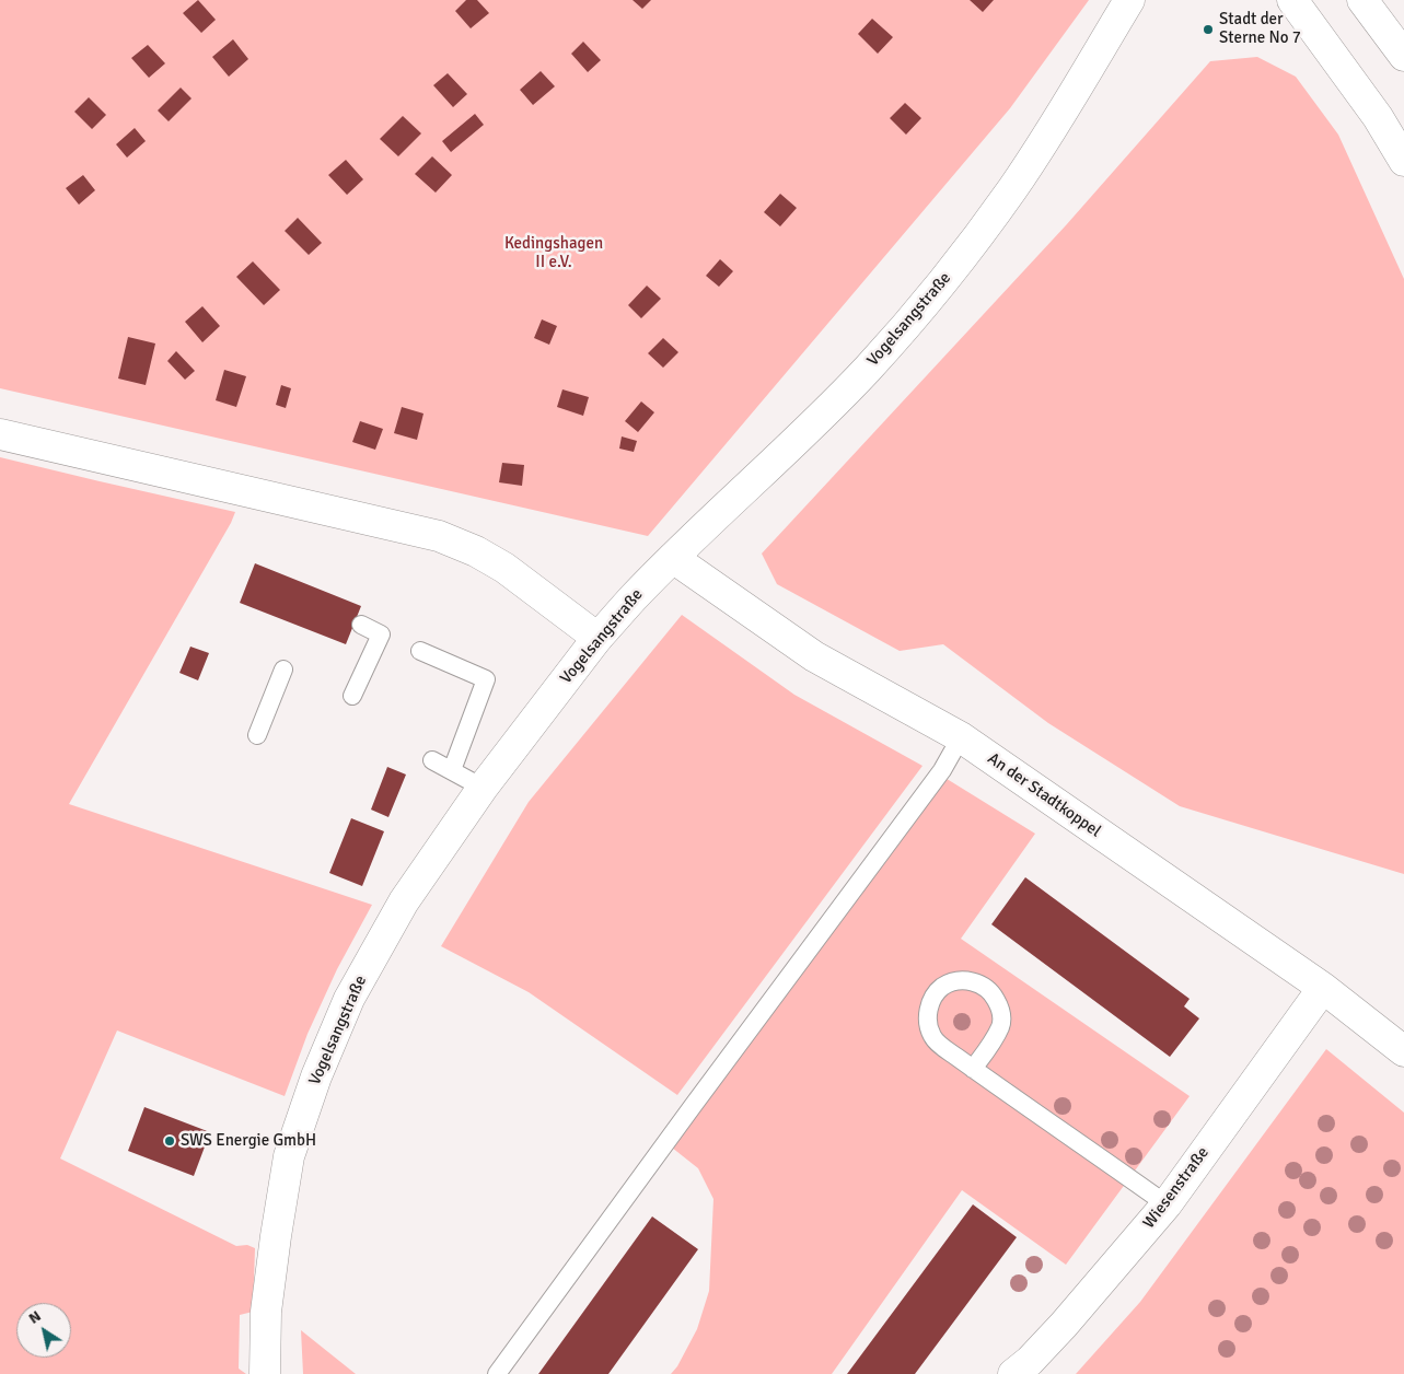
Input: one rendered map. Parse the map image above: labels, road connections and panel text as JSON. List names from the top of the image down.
{
  "streets": {
    "street": ["Vogelsangstraße", "An der Stadtkoppel", "Wiesenstraße"]
  },
  "crossings": [
    ["Vogelsangstraße", "An der Stadtkoppel"],
    ["An der Stadtkoppel", "Wiesenstraße"]
  ],
  "parks": ["Kedingshagen II e.V."],
  "places": ["Stadt der Sterne No 7", "SWS Energie GmbH"],
  "north": "top left"
}
